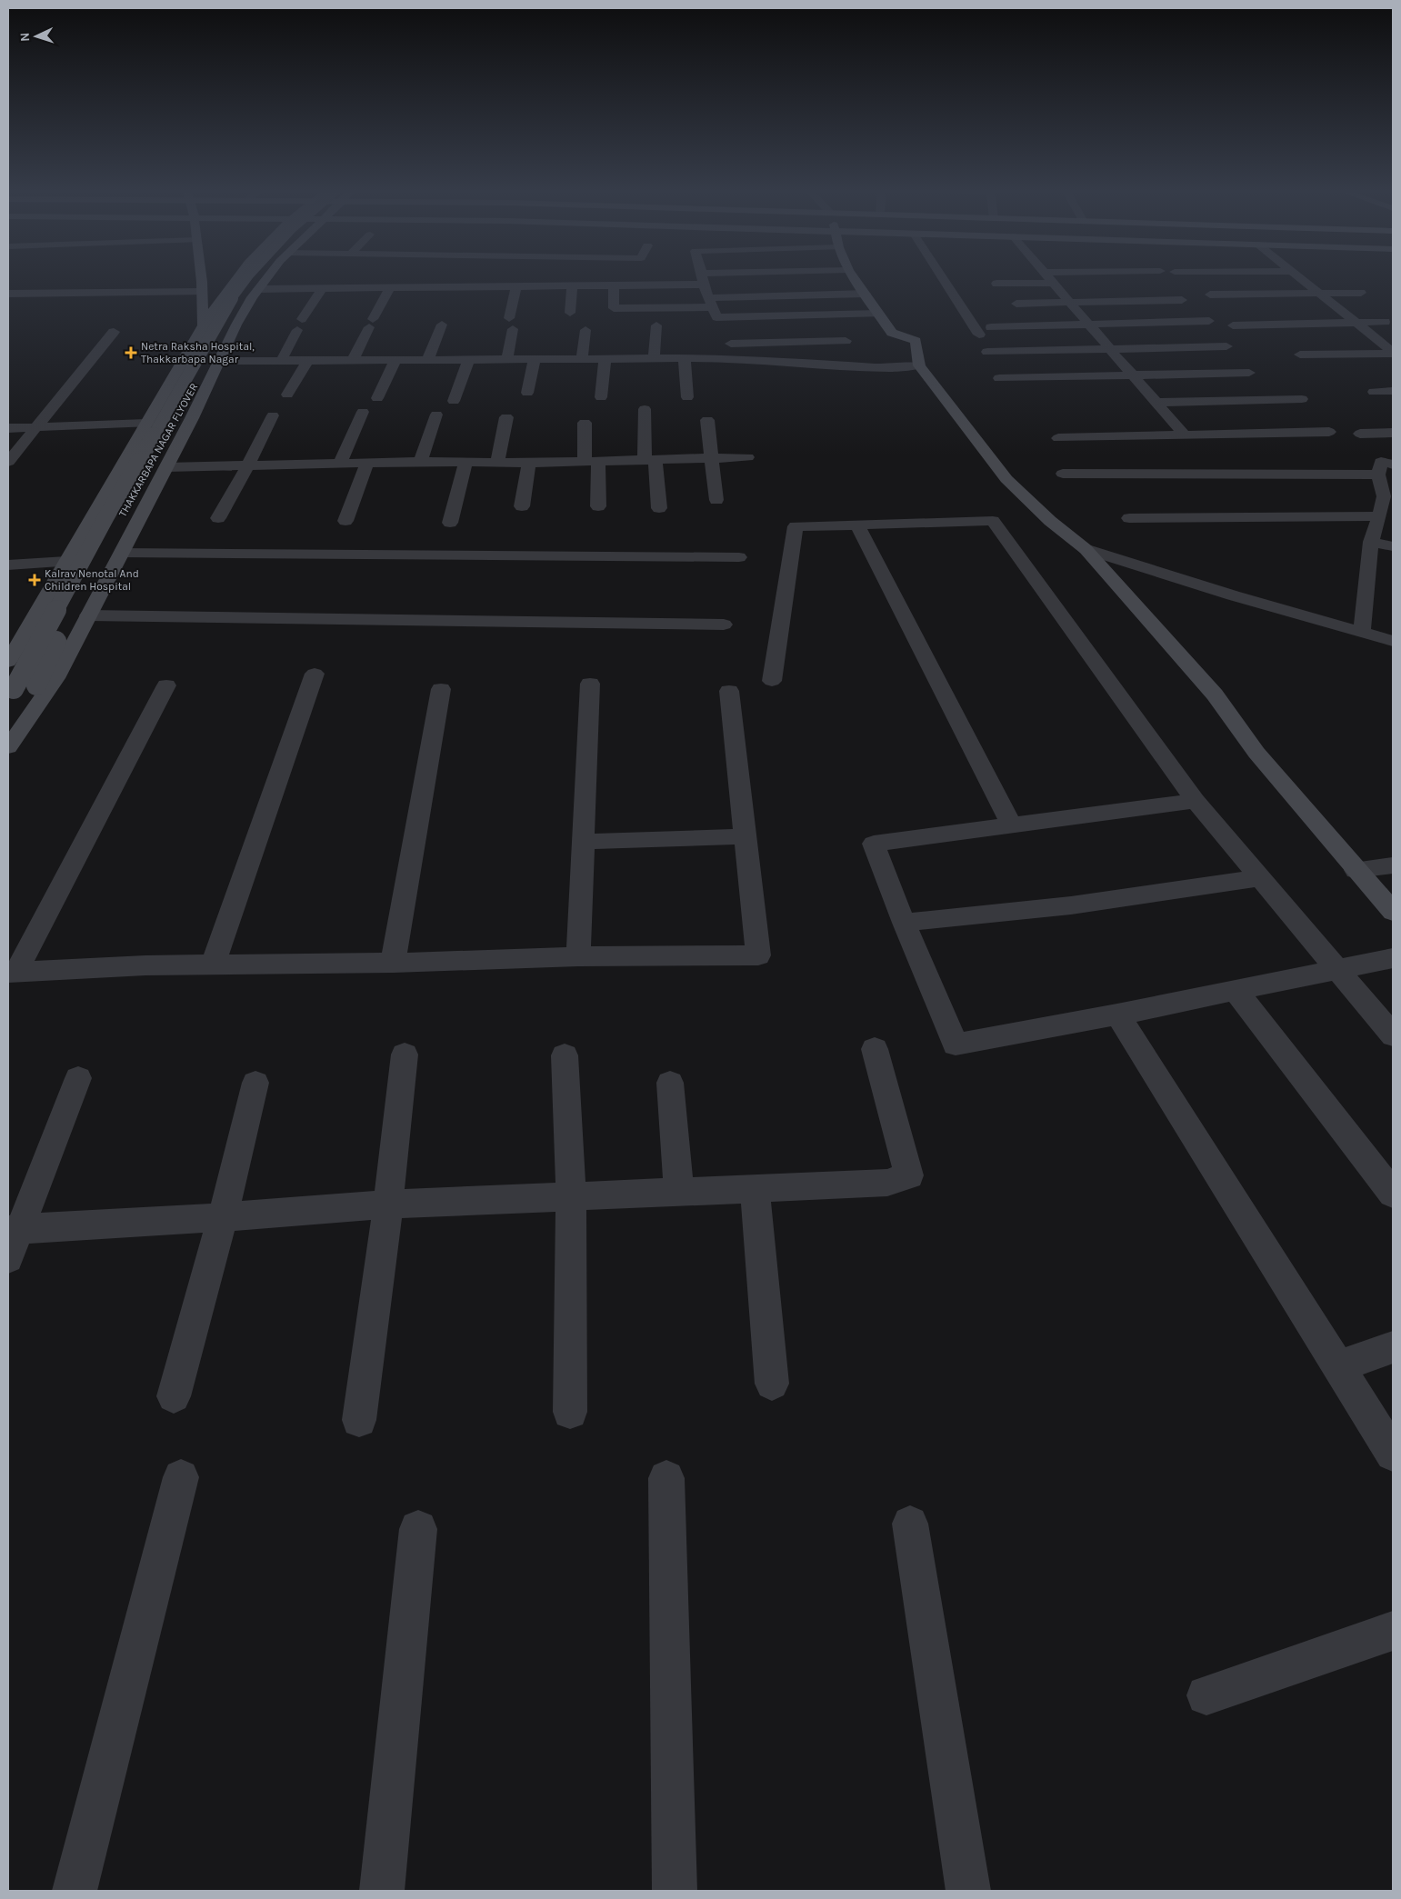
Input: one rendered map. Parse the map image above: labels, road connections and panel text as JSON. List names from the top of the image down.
{
  "streets": {
    "street": ["THAKKARBAPA NAGAR FLYOVER"]
  },
  "places": {
    "health": ["Netra Raksha Hospital, Thakkarbapa Nagar", "Kalrav Nenotal And Children Hospital"]
  },
  "north": "left"
}
